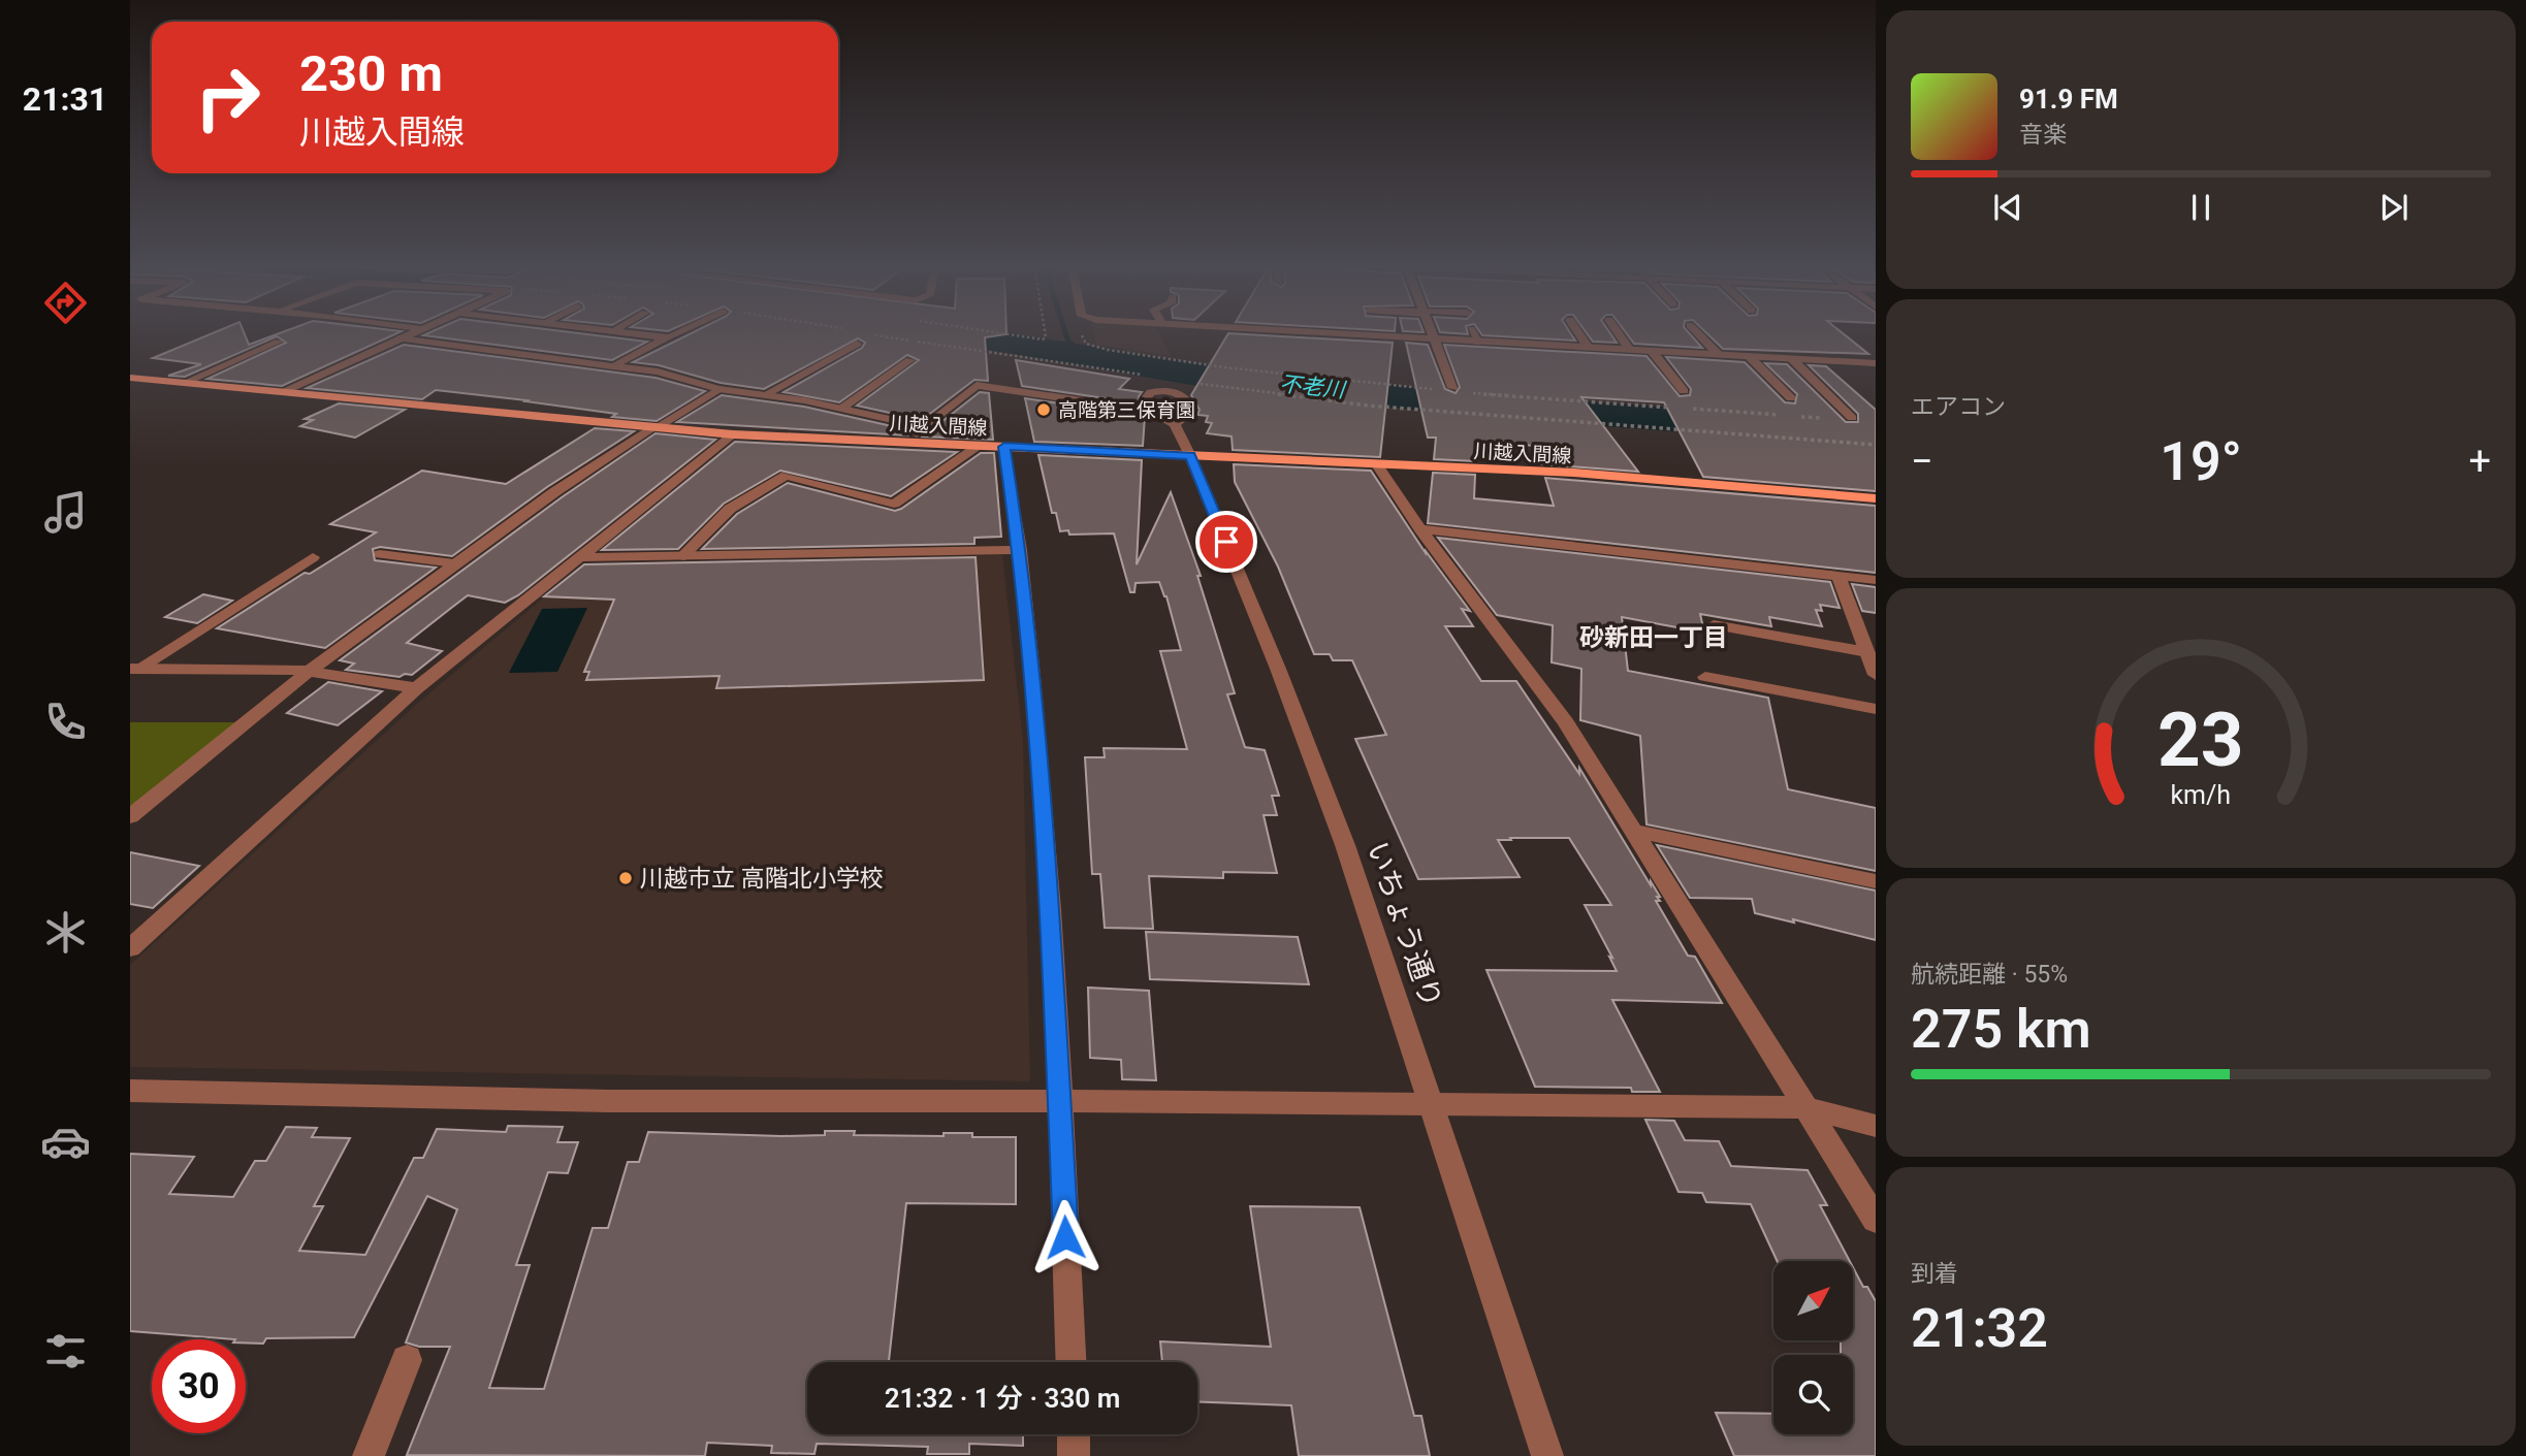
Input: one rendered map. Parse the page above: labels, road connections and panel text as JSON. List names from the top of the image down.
{
  "streets": {
    "main road": ["川越入間線"],
    "street": ["いちょう通り"]
  },
  "crossings": [
    ["川越入間線", "いちょう通り"]
  ],
  "districts": ["砂新田一丁目"],
  "water": ["不老川"],
  "places": ["高階第三保育園", "川越市立 高階北小学校"],
  "north": "top right",
  "page": {
    "tabs": "21:31",
    "turn": ["230 m", "川越入間線"],
    "song": ["91.9 FM", "音楽"],
    "tile": [
      "エアコン",
      ["航続距離 · 55%", "275 km"],
      ["到着", "21:32"]
    ],
    "heat": ["−", "19°", "+"],
    "limit": "30",
    "trip": "21:32 · 1 分 · 330 m",
    "gauge": ["23", "km/h"]
  }
}
